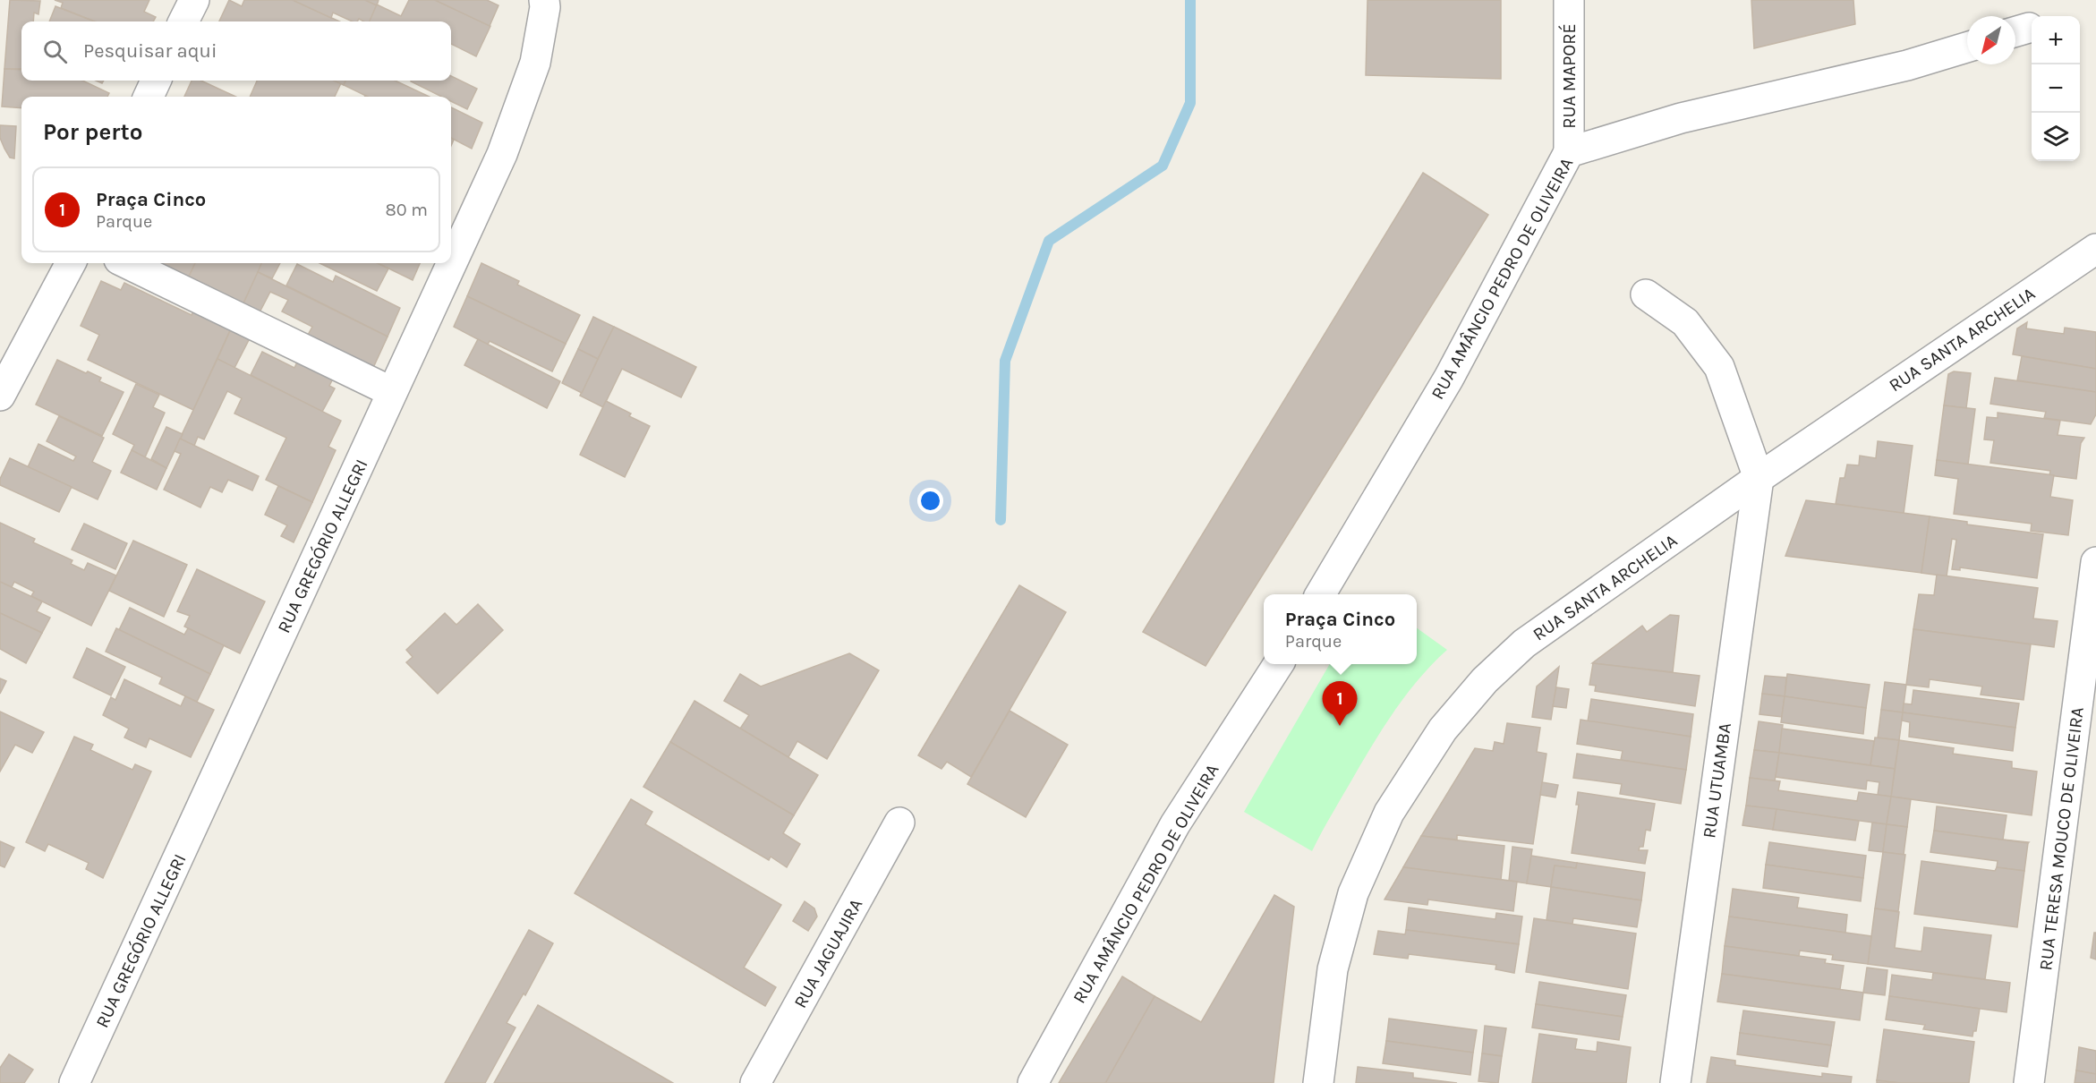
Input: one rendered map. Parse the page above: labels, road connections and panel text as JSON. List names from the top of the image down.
{
  "streets": {
    "street": [
      "RUA MAPORÉ",
      "RUA AMÂNCIO PEDRO DE OLIVEIRA",
      "RUA SANTA ARCHELIA",
      "RUA GREGÓRIO ALLEGRI",
      "RUA UTUAMBA",
      "RUA TERESA MOUCO DE OLIVEIRA",
      "RUA JAGUAJIRA"
    ]
  },
  "crossings": [
    ["RUA MAPORÉ", "RUA AMÂNCIO PEDRO DE OLIVEIRA"],
    ["RUA SANTA ARCHELIA", "RUA UTUAMBA"]
  ],
  "north": "bottom left",
  "page": {
    "map_buttons": ["+", "−"],
    "search": "Pesquisar aqui",
    "heading": "Por perto",
    "list": [
      {
        "mark": "1",
        "name": "Praça Cinco",
        "note": "Parque",
        "value": "80 m"
      }
    ],
    "popup": ["Praça Cinco", "Parque"],
    "pins": "1"
  }
}
